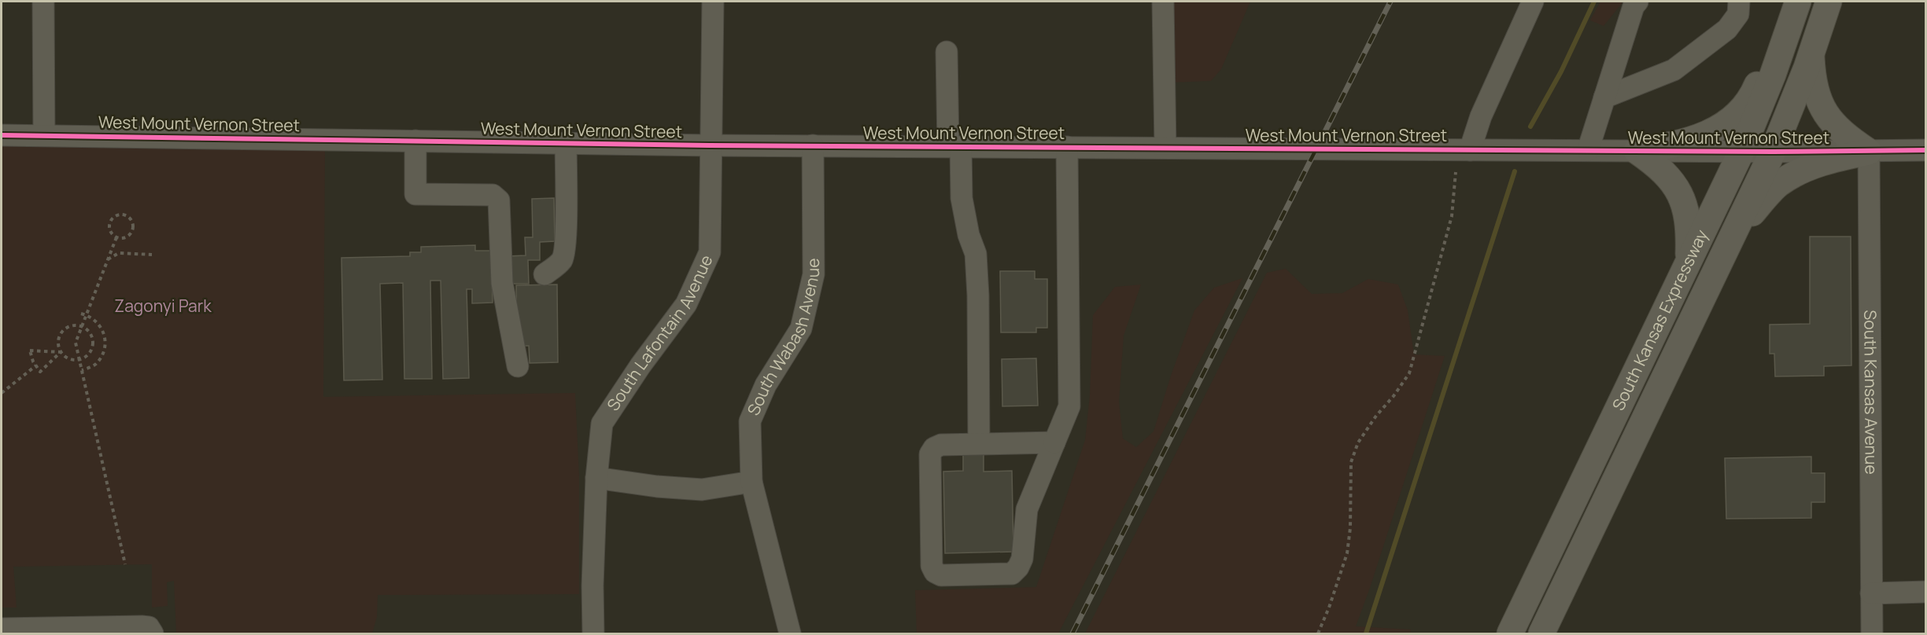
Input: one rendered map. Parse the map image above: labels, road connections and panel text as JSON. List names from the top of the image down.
{
  "streets": {
    "main road": ["South Kansas Expressway"],
    "street": [
      "West Mount Vernon Street",
      "South Lafontain Avenue",
      "South Wabash Avenue",
      "South Kansas Avenue"
    ]
  },
  "crossings": [
    ["West Mount Vernon Street", "South Kansas Expressway"],
    ["West Mount Vernon Street", "South Lafontain Avenue"],
    ["West Mount Vernon Street", "South Wabash Avenue"],
    ["West Mount Vernon Street", "South Kansas Avenue"]
  ],
  "parks": ["Zagonyi Park"]
}
